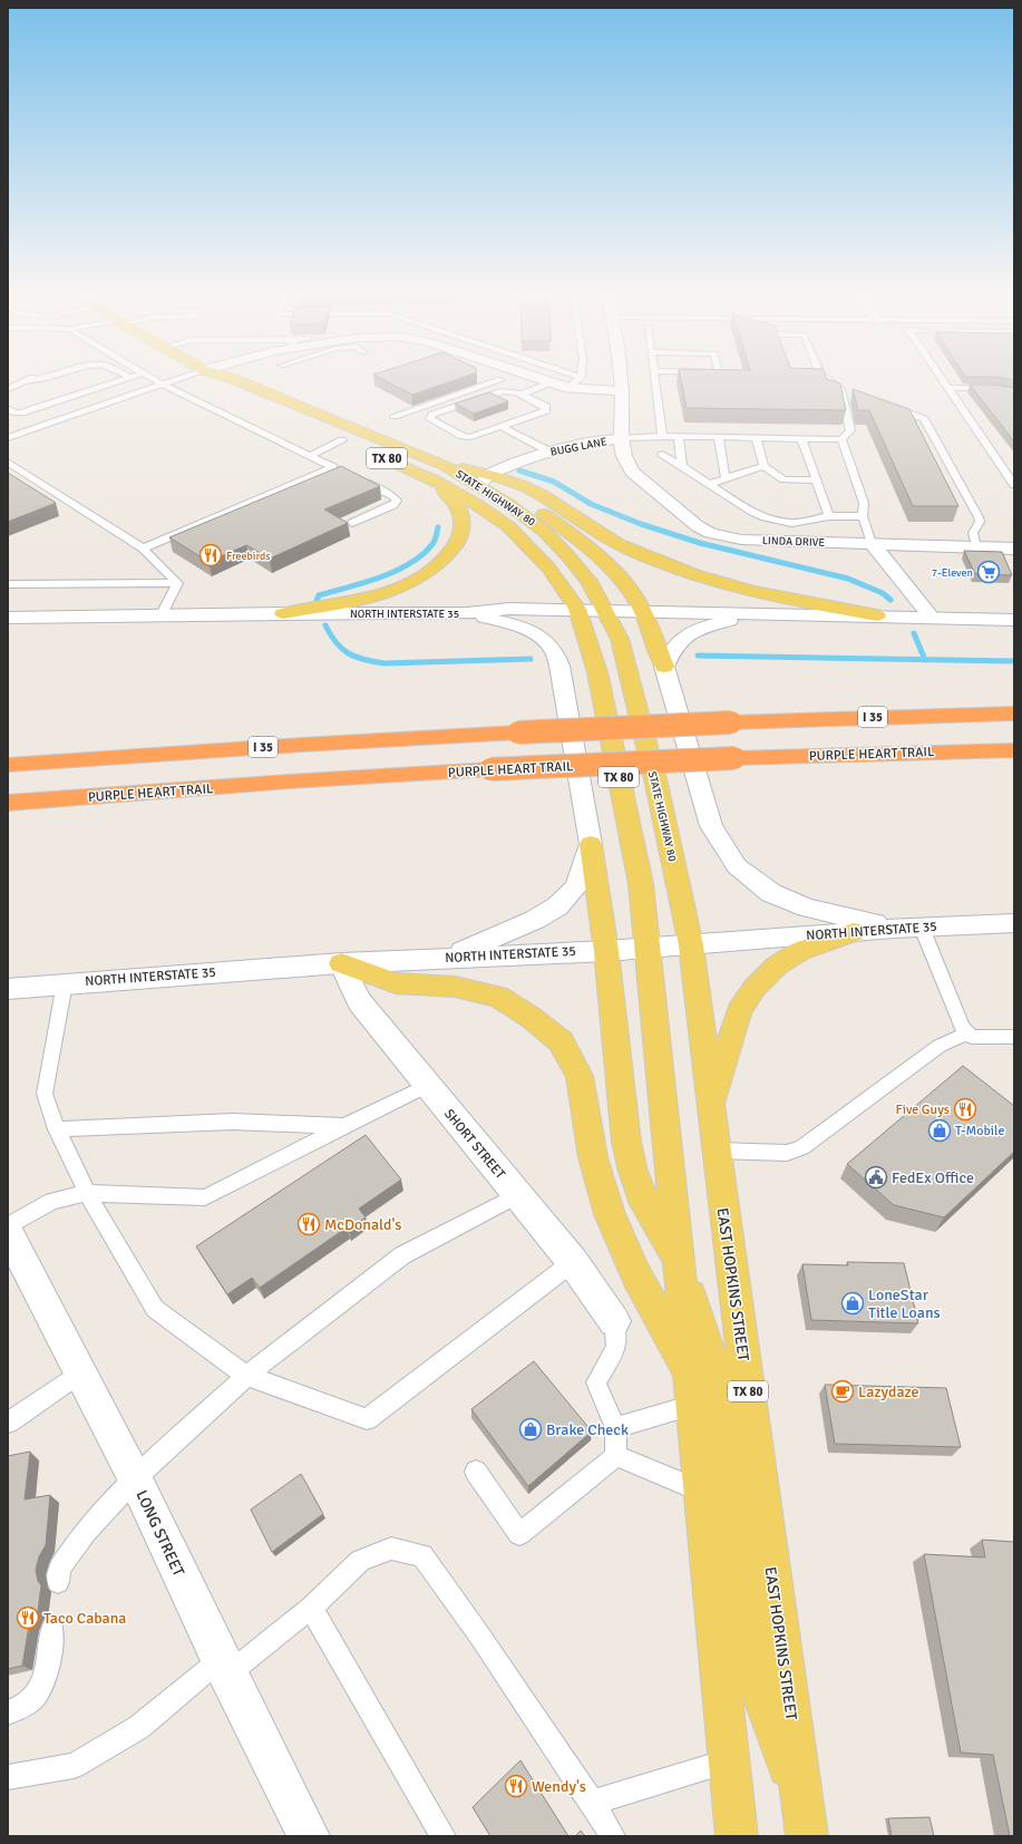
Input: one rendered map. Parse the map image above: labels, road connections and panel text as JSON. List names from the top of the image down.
{
  "streets": {
    "highway": ["I 35", "PURPLE HEART TRAIL"],
    "main road": ["TX 80", "STATE HIGHWAY 80", "EAST HOPKINS STREET"],
    "street": [
      "BUGG LANE",
      "LINDA DRIVE",
      "NORTH INTERSTATE 35",
      "SHORT STREET",
      "LONG STREET"
    ]
  },
  "crossings": [
    ["BUGG LANE", "STATE HIGHWAY 80"],
    ["BUGG LANE", "LINDA DRIVE"],
    ["TX 80", "STATE HIGHWAY 80"],
    ["TX 80", "NORTH INTERSTATE 35"],
    ["STATE HIGHWAY 80", "NORTH INTERSTATE 35"],
    ["STATE HIGHWAY 80", "EAST HOPKINS STREET"],
    ["NORTH INTERSTATE 35", "SHORT STREET"],
    ["NORTH INTERSTATE 35", "EAST HOPKINS STREET"]
  ],
  "places": {
    "restaurant": [
      "Freebirds",
      "Five Guys",
      "McDonald's",
      "Taco Cabana",
      "Wendy's"
    ],
    "supermarket": ["7-Eleven"],
    "shop": ["T-Mobile", "LoneStar Title Loans", "Brake Check"],
    "public building": ["FedEx Office"],
    "cafe": ["Lazydaze"]
  }
}
